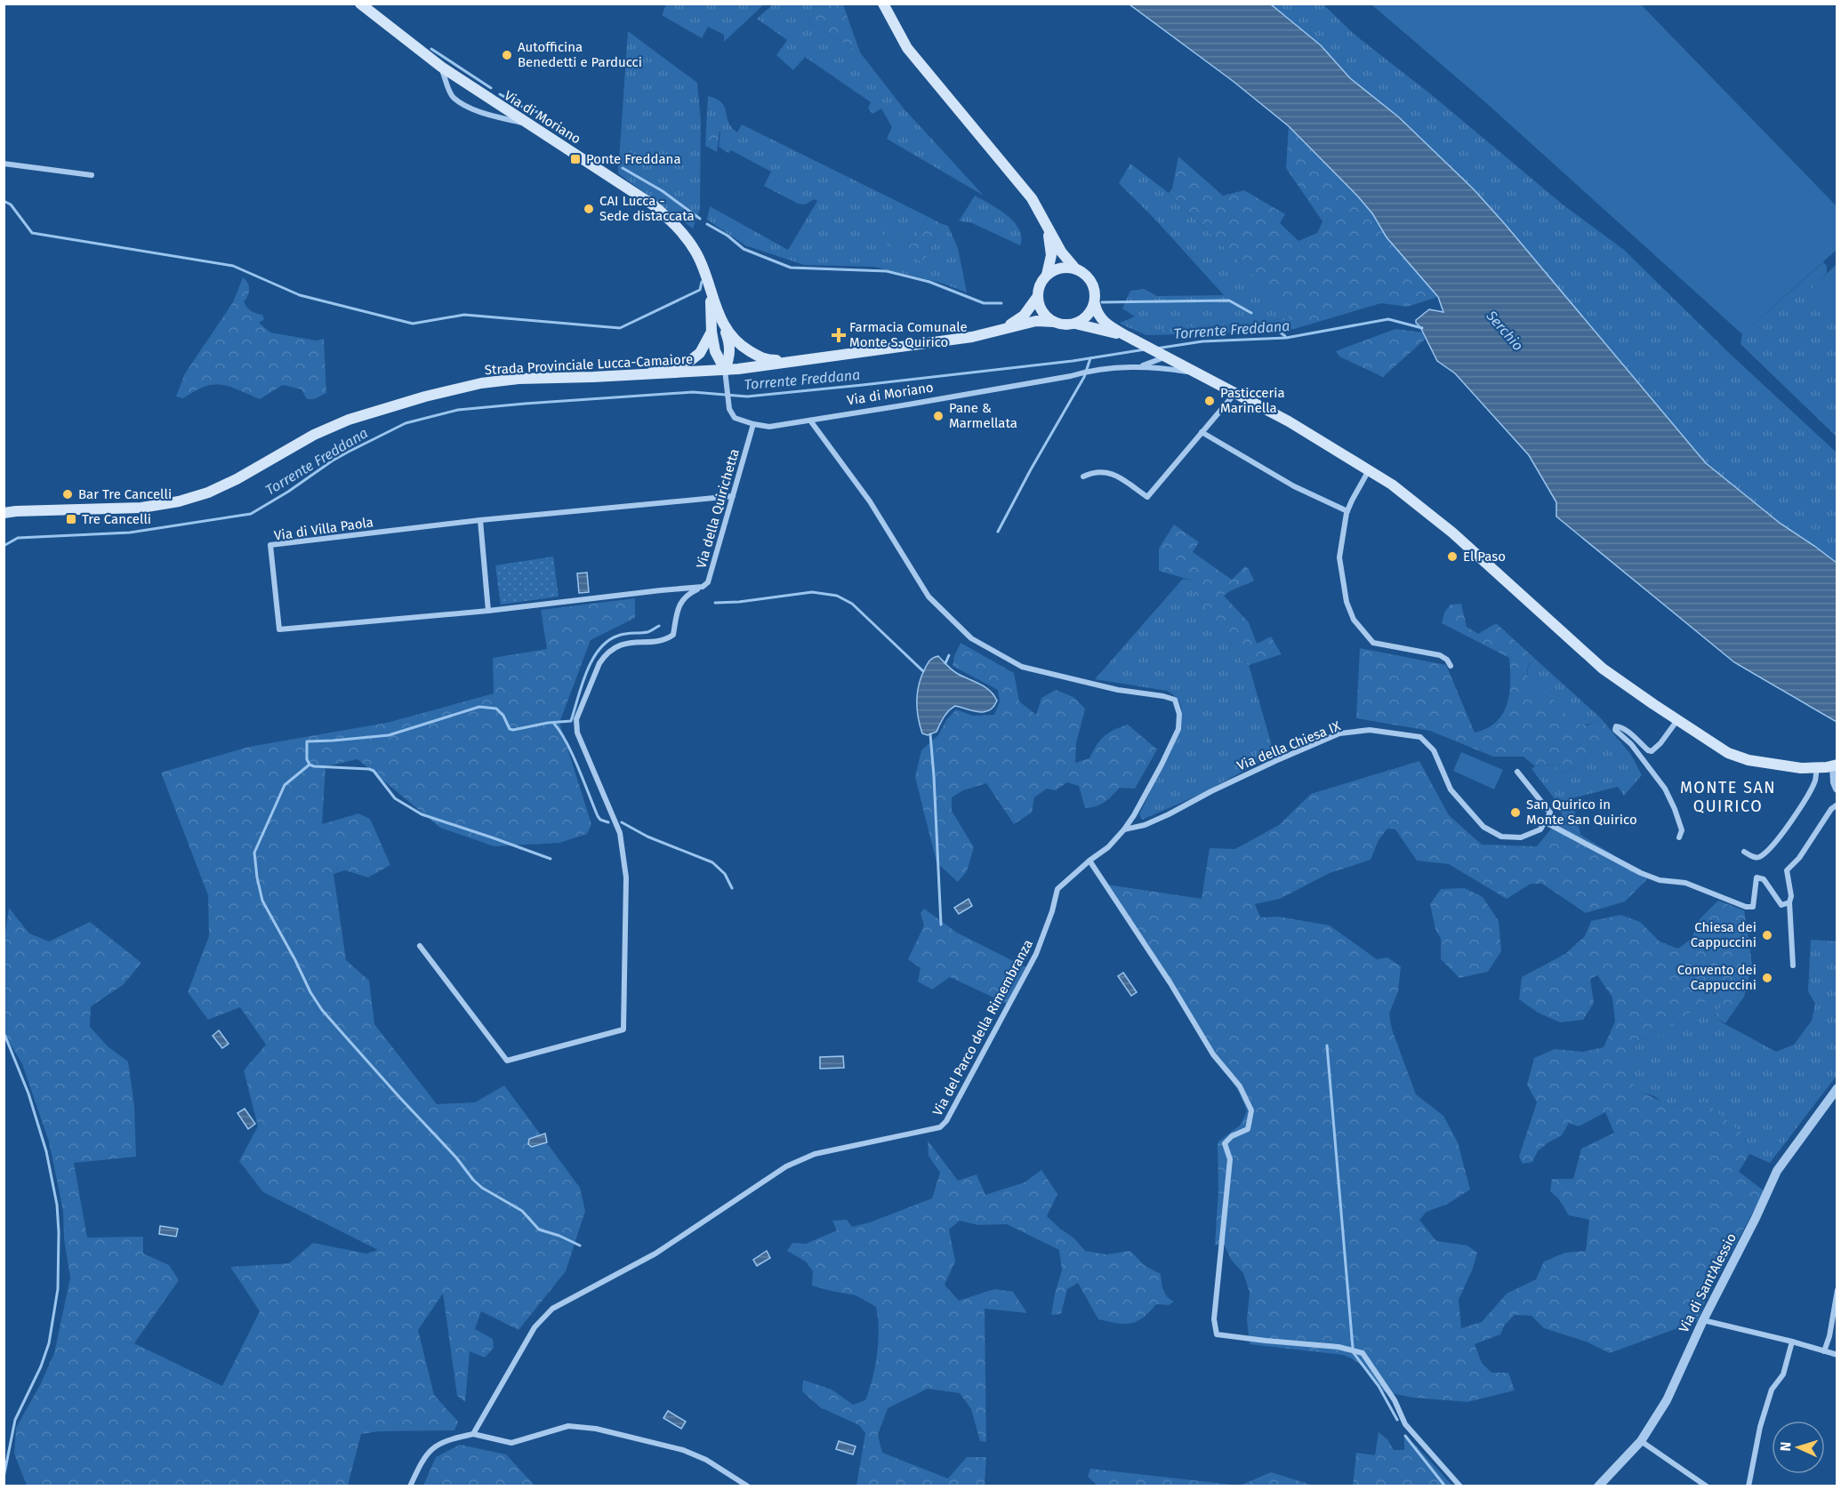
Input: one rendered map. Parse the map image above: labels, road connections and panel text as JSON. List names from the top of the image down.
{
  "streets": {
    "main road": ["Via di Moriano", "Strada Provinciale Lucca-Camaiore"],
    "street": [
      "Via della Quirichetta",
      "Via di Villa Paola",
      "Via della Chiesa IX",
      "Via del Parco della Rimembranza",
      "Via di Sant'Alessio"
    ]
  },
  "crossings": [
    ["Via di Moriano", "Strada Provinciale Lucca-Camaiore"],
    ["Via di Moriano", "Via della Quirichetta"],
    ["Via di Moriano", "Via del Parco della Rimembranza"],
    ["Via della Quirichetta", "Via di Villa Paola"],
    ["Via della Chiesa IX", "Via del Parco della Rimembranza"]
  ],
  "districts": ["MONTE SAN QUIRICO"],
  "water": ["Torrente Freddana", "Serchio"],
  "places": {
    "other": [
      "Autofficina Benedetti e Parducci",
      "CAI Lucca - Sede distaccata",
      "Pasticceria Marinella",
      "Pane & Marmellata",
      "Bar Tre Cancelli",
      "El Paso",
      "San Quirico in Monte San Quirico",
      "Chiesa dei Cappuccini",
      "Convento dei Cappuccini"
    ],
    "transit": ["Ponte Freddana", "Tre Cancelli"],
    "health": ["Farmacia Comunale Monte S. Quirico"]
  },
  "north": "left"
}
